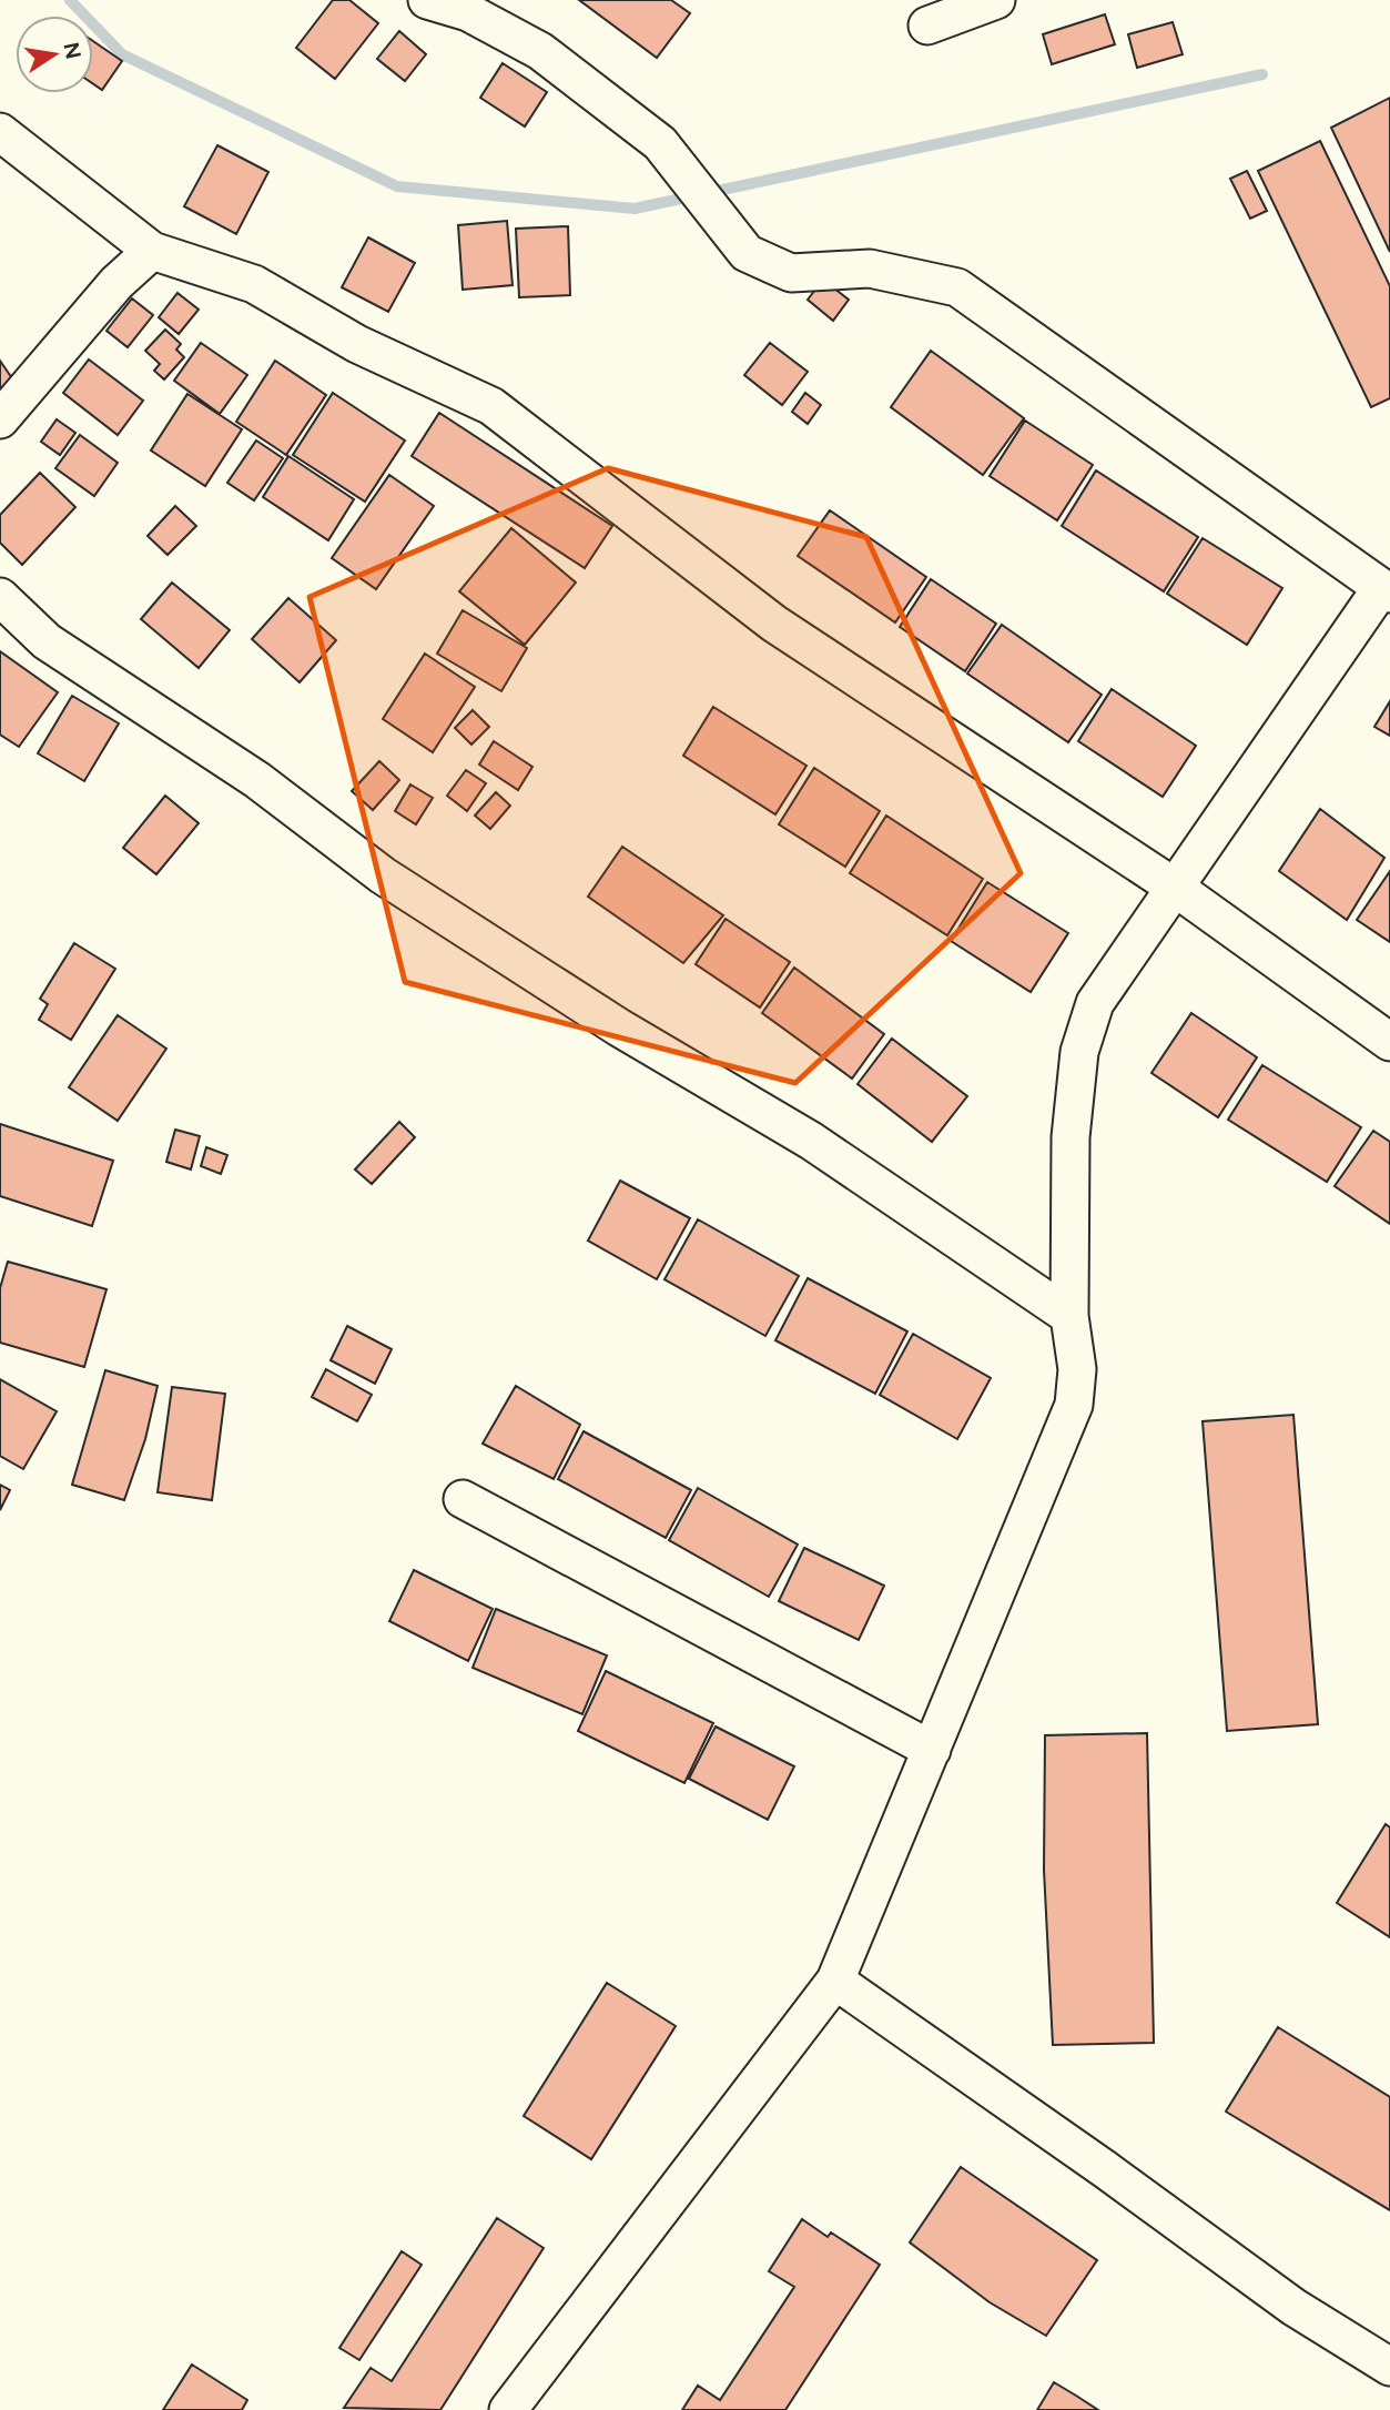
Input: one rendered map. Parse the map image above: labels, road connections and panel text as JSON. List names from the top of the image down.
{
  "north": "right"
}
